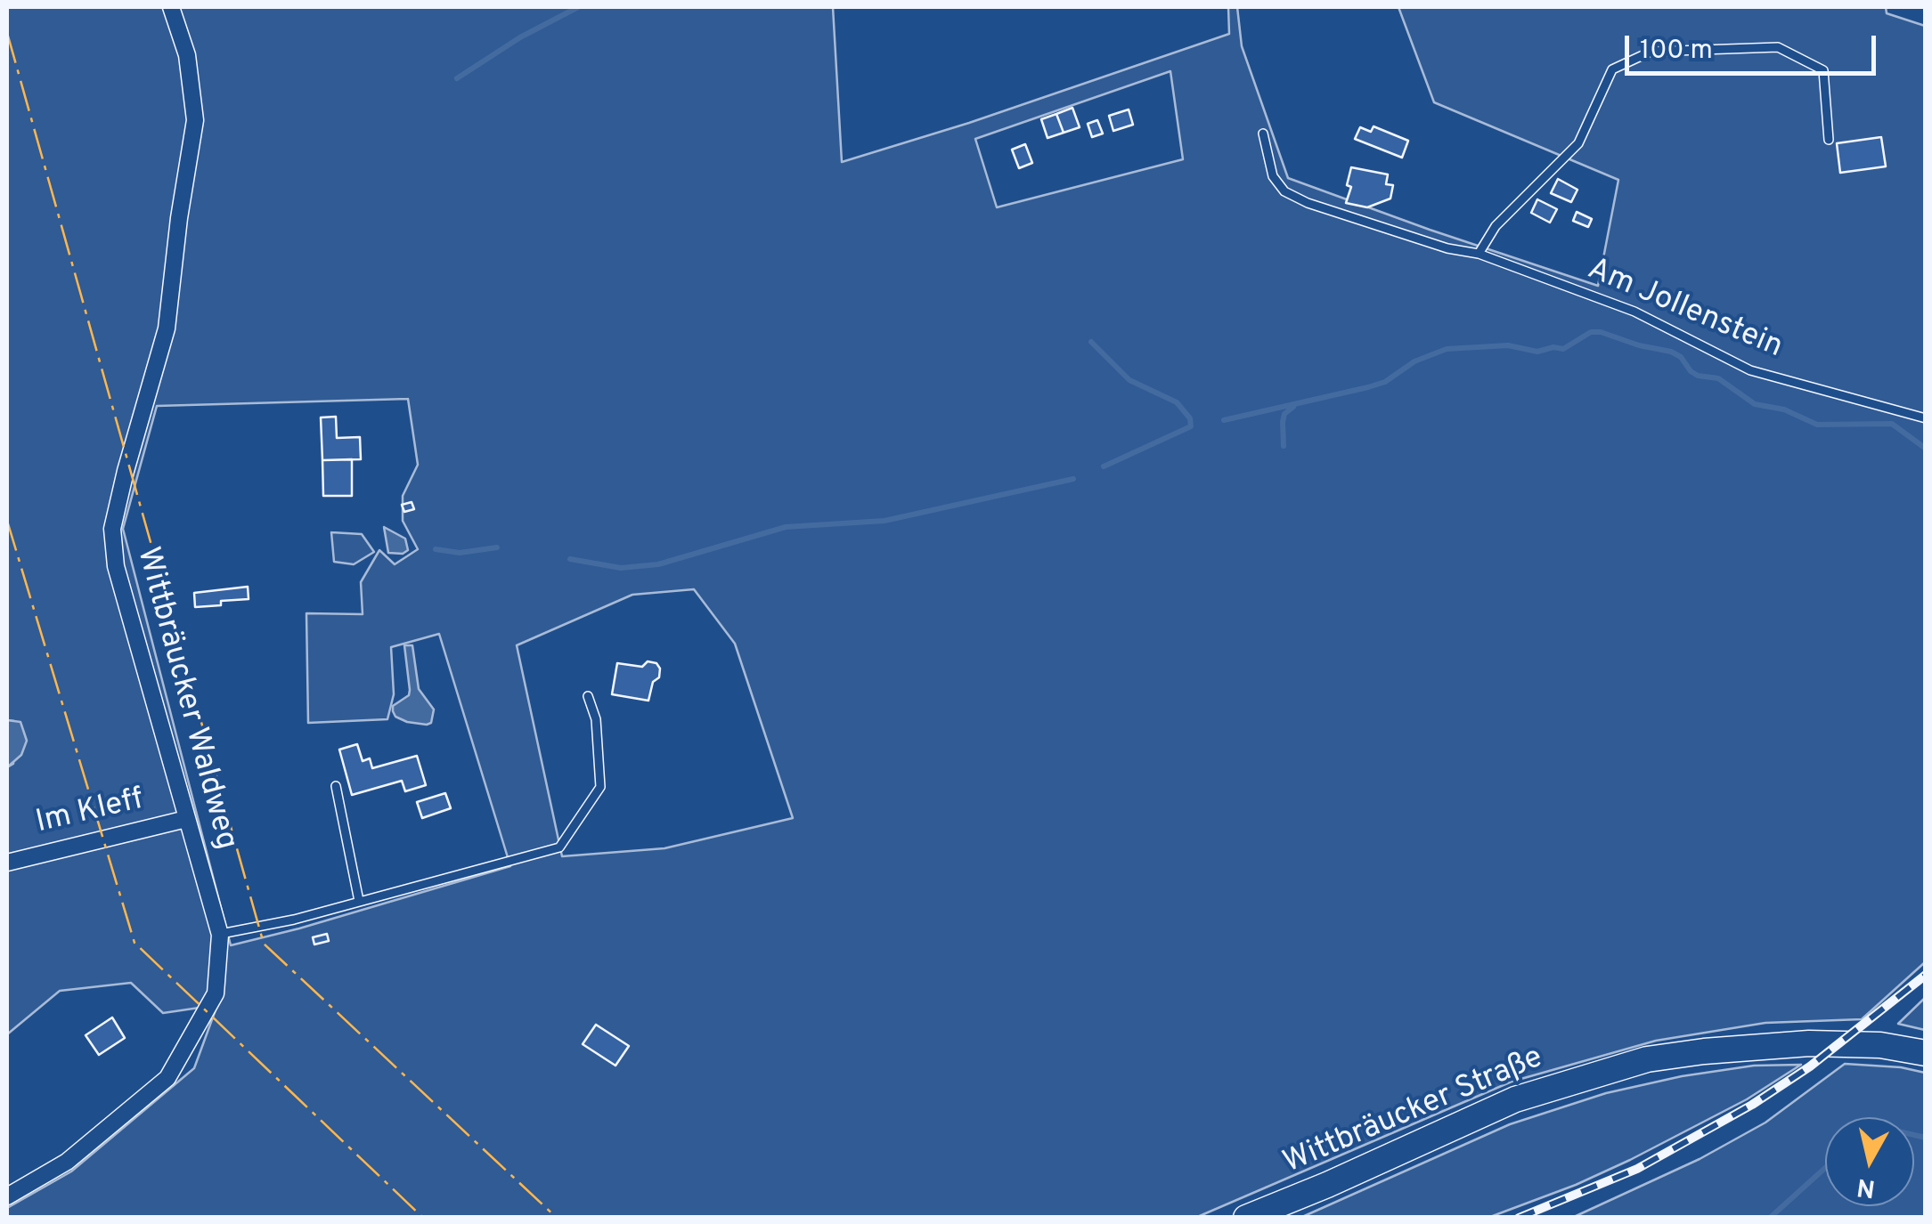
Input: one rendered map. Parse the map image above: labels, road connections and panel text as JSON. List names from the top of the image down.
{
  "streets": {
    "main road": ["Wittbräucker Straße"],
    "street": ["Wittbräucker Waldweg", "Im Kleff"],
    "lane": ["Am Jollenstein"]
  },
  "crossings": [
    ["Wittbräucker Waldweg", "Im Kleff"]
  ],
  "scale_bar": "100 m",
  "north": "bottom"
}
